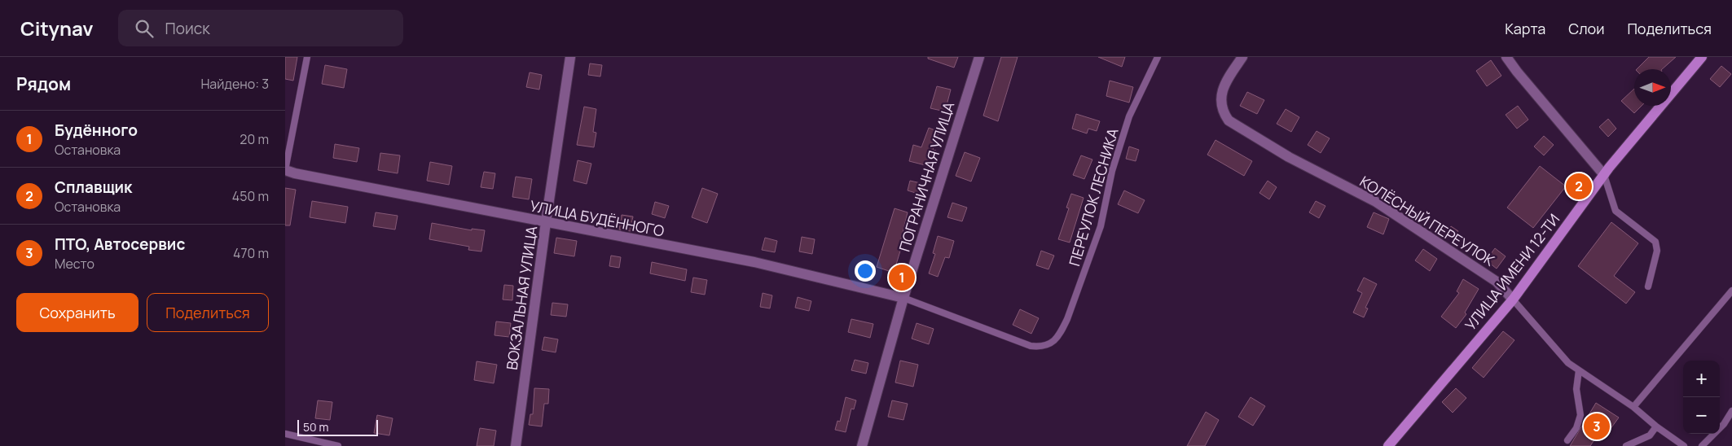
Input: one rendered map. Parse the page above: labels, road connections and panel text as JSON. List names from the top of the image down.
{
  "streets": {
    "main road": ["УЛИЦА ИМЕНИ 12-ТИ"],
    "street": [
      "ПОГРАНИЧНАЯ УЛИЦА",
      "УЛИЦА БУДЁННОГО",
      "КОЛЁСНЫЙ ПЕРЕУЛОК",
      "ВОКЗАЛЬНАЯ УЛИЦА"
    ],
    "lane": ["ПЕРЕУЛОК ЛЕСНИКА"]
  },
  "crossings": [
    ["ПОГРАНИЧНАЯ УЛИЦА", "ПЕРЕУЛОК ЛЕСНИКА"],
    ["ПОГРАНИЧНАЯ УЛИЦА", "УЛИЦА БУДЁННОГО"],
    ["ПЕРЕУЛОК ЛЕСНИКА", "УЛИЦА БУДЁННОГО"],
    ["УЛИЦА БУДЁННОГО", "ВОКЗАЛЬНАЯ УЛИЦА"],
    ["КОЛЁСНЫЙ ПЕРЕУЛОК", "УЛИЦА ИМЕНИ 12-ТИ"]
  ],
  "scale_bar": "50 m",
  "north": "right",
  "page": {
    "header": "Citynav",
    "search": "Поиск",
    "nav": ["Карта", "Слои", "Поделиться"],
    "heading": ["Рядом", "Найдено: 3"],
    "list": [
      {
        "mark": "1",
        "name": "Будённого",
        "note": "Остановка",
        "value": "20 m"
      },
      {
        "mark": "2",
        "name": "Сплавщик",
        "note": "Остановка",
        "value": "450 m"
      },
      {
        "mark": "3",
        "name": "ПТО, Автосервис",
        "note": "Место",
        "value": "470 m"
      }
    ],
    "pins": ["2", "1", "3"],
    "buttons": ["Сохранить", "Поделиться"],
    "map_buttons": ["+", "−"],
    "scale": "50 m"
  }
}
